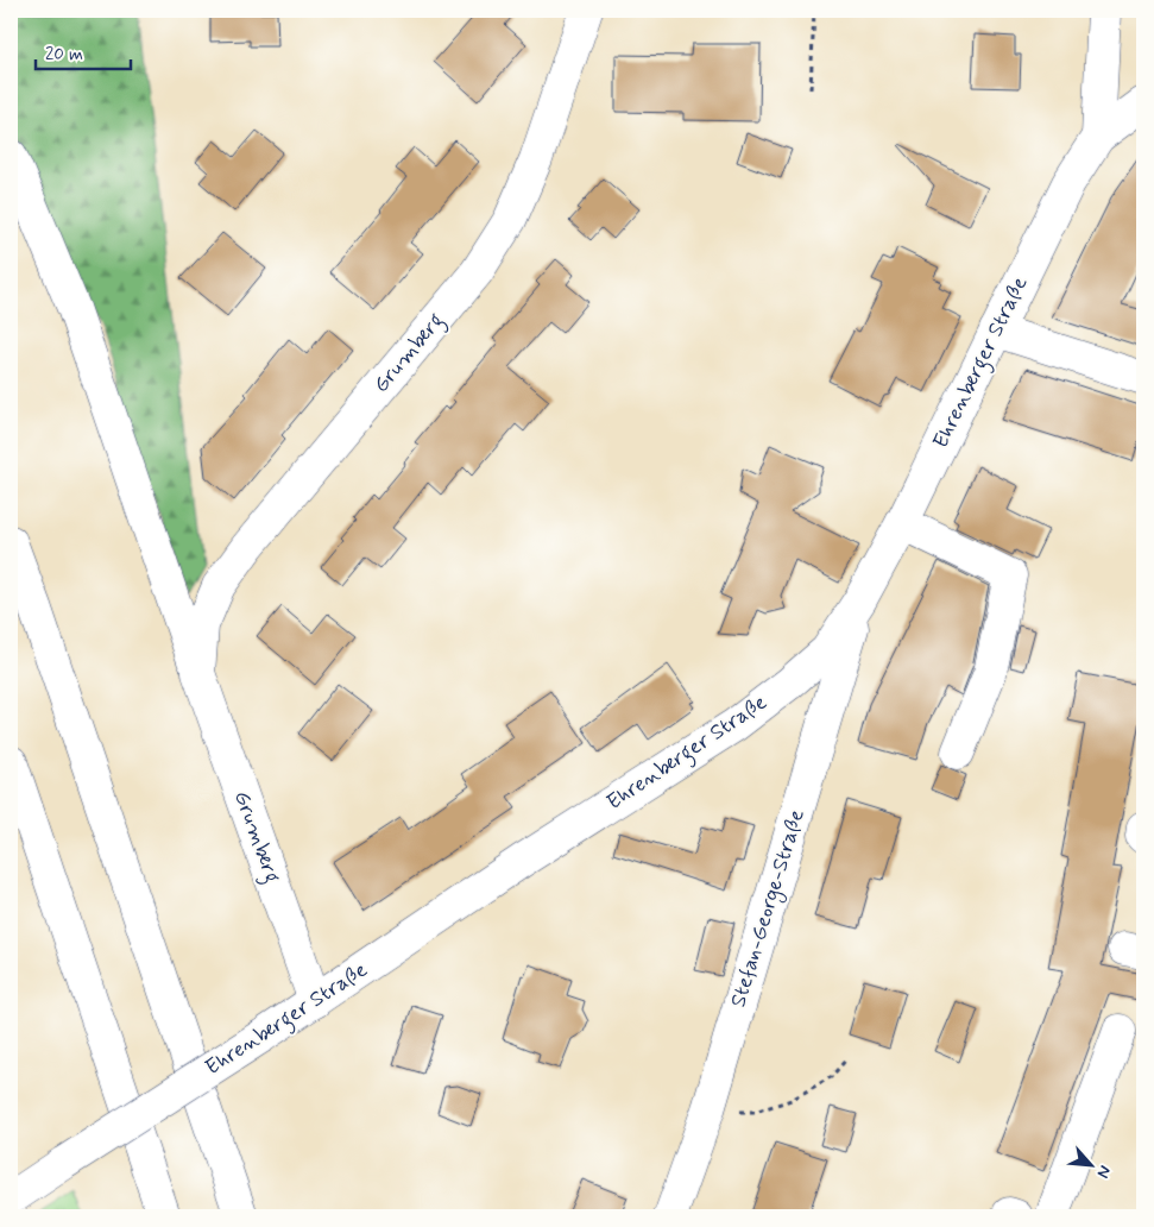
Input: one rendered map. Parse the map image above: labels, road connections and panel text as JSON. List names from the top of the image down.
{
  "streets": {
    "main road": ["Grumberg", "Ehrenberger Straße", "Stefan-George-Straße"]
  },
  "crossings": [
    ["Grumberg", "Ehrenberger Straße"],
    ["Ehrenberger Straße", "Stefan-George-Straße"]
  ],
  "scale_bar": "20 m",
  "north": "bottom right"
}
